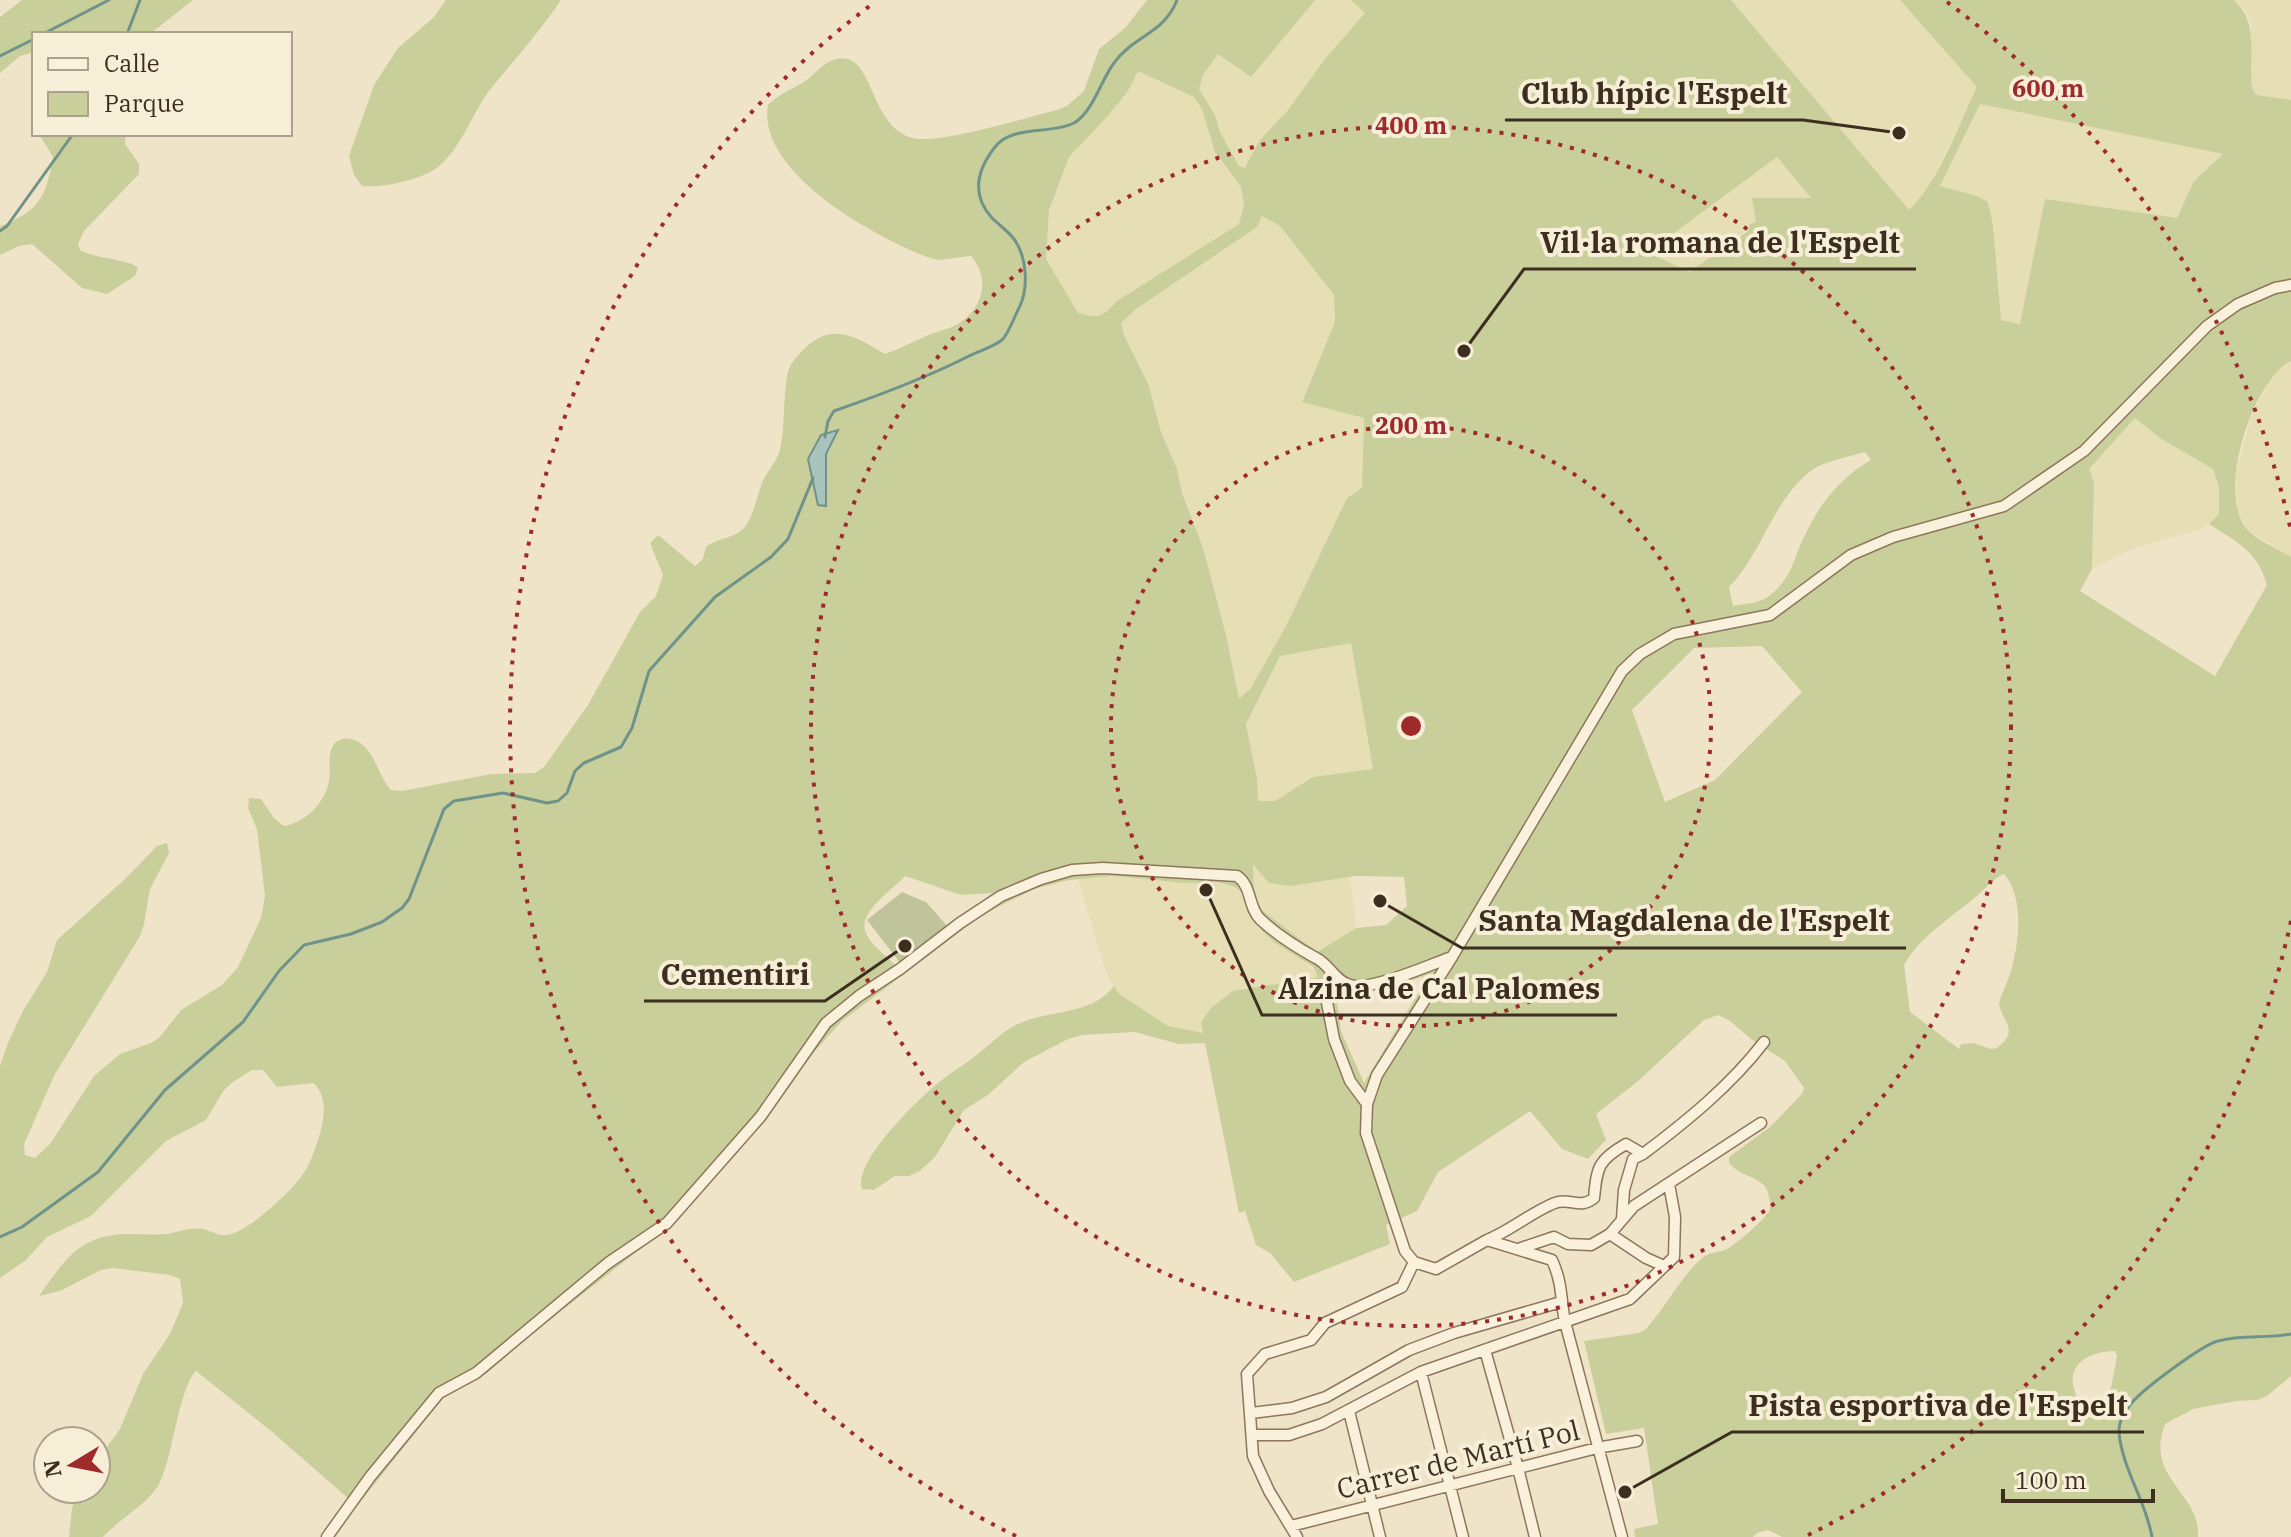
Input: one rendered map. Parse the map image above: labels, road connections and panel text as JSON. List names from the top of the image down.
{
  "streets": {
    "street": ["Carrer de Martí Pol"]
  },
  "places": [
    "Club hípic l'Espelt",
    "Vil·la romana de l'Espelt",
    "Alzina de Cal Palomes",
    "Santa Magdalena de l'Espelt",
    "Cementiri",
    "Pista esportiva de l'Espelt"
  ],
  "legend": ["Calle", "Parque"],
  "scale_bar": "100 m",
  "north": "left",
  "rings": ["600 m", "400 m", "200 m"]
}
